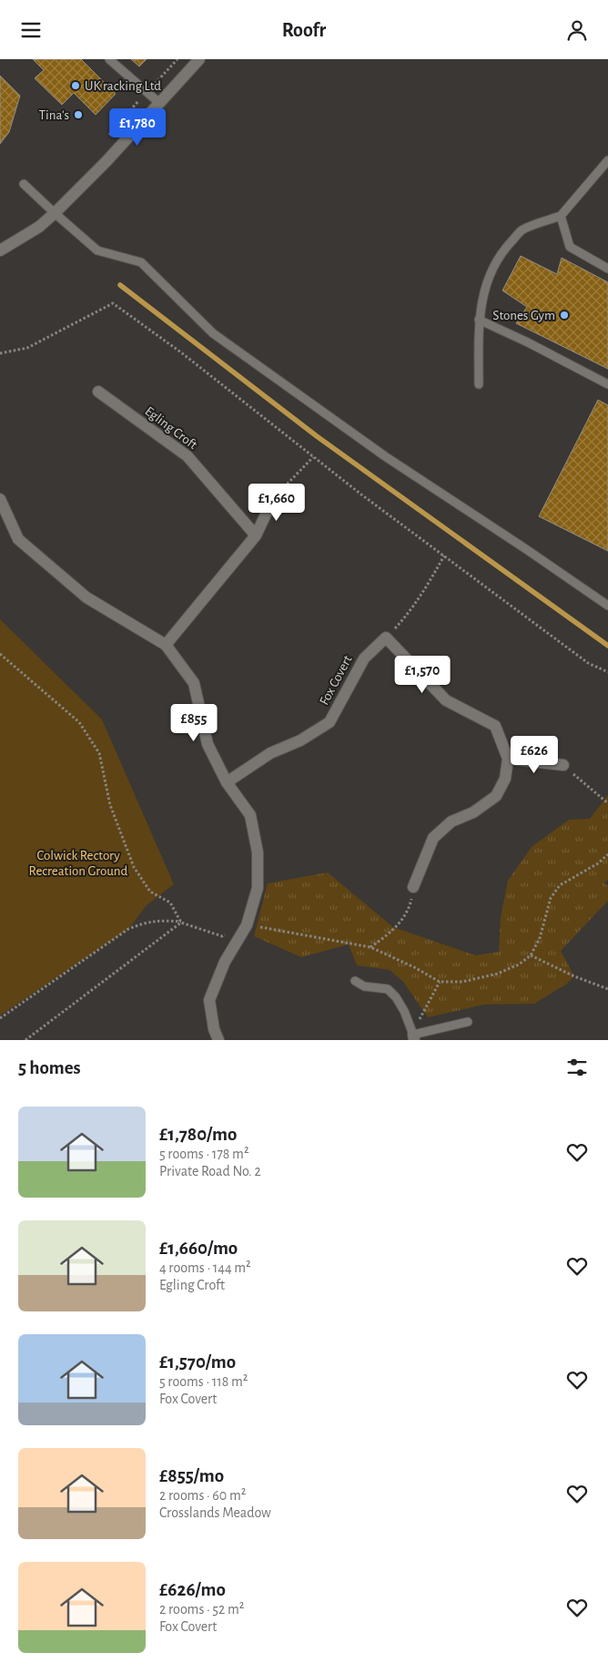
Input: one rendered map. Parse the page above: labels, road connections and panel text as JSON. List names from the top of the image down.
{
  "streets": {
    "street": ["Egling Croft", "Fox Covert"]
  },
  "parks": ["Colwick Rectory Recreation Ground"],
  "places": ["UK racking Ltd", "Tina's", "Stones Gym"],
  "page": {
    "header": "Roofr",
    "price": [
      "£1,780",
      "£1,660",
      "£1,570",
      "£855",
      "£626"
    ],
    "heading": "5 homes",
    "list": [
      {
        "name": "£1,780/mo",
        "note": "5 rooms · 178 m² · Private Road No. 2"
      },
      {
        "name": "£1,660/mo",
        "note": "4 rooms · 144 m² · Egling Croft"
      },
      {
        "name": "£1,570/mo",
        "note": "5 rooms · 118 m² · Fox Covert"
      },
      {
        "name": "£855/mo",
        "note": "2 rooms · 60 m² · Crosslands Meadow"
      },
      {
        "name": "£626/mo",
        "note": "2 rooms · 52 m² · Fox Covert"
      }
    ]
  }
}
